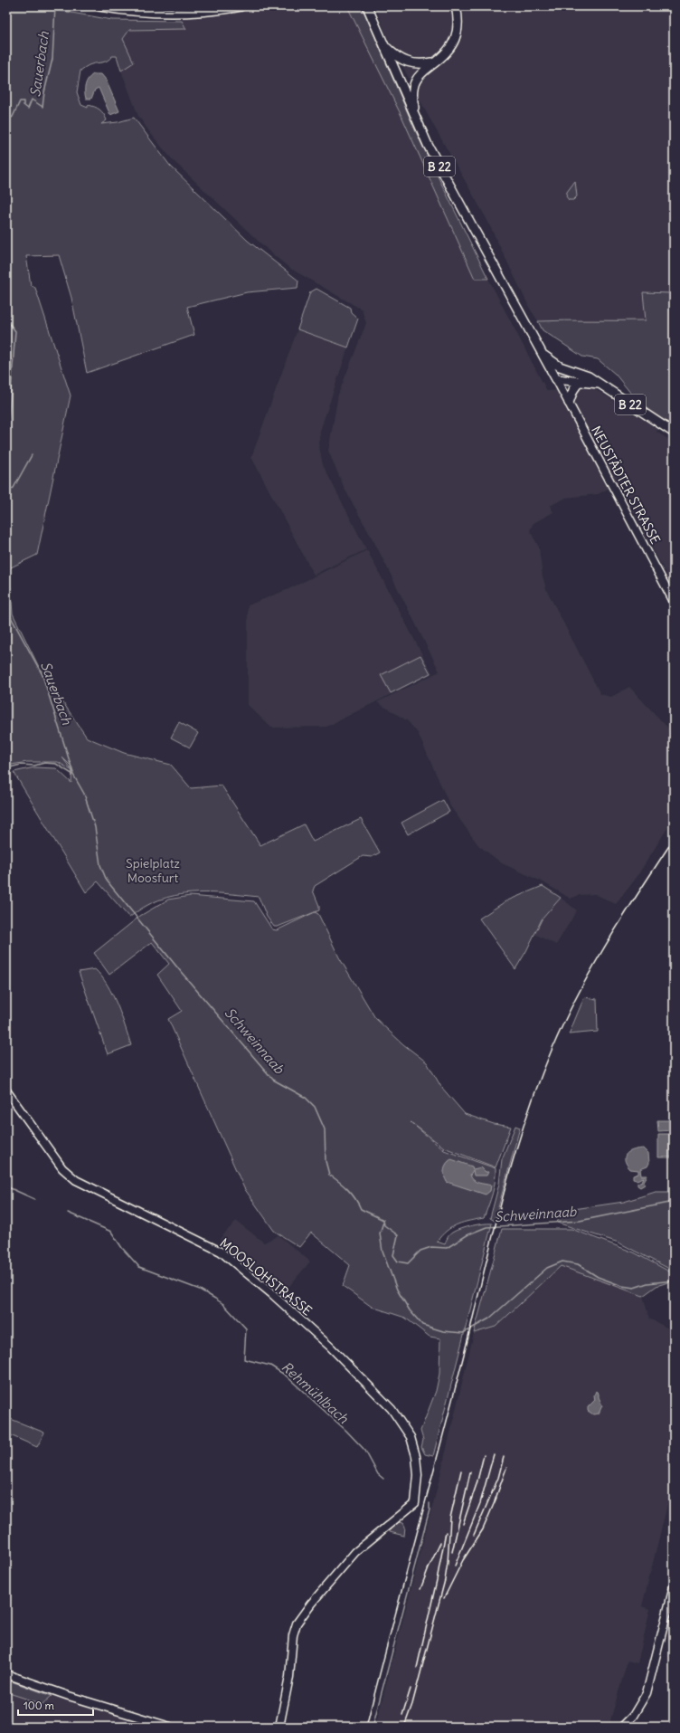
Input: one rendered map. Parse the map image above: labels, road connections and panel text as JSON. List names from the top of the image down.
{
  "streets": {
    "main road": ["B 22"],
    "street": ["NEUSTÄDTER STRASSE", "MOOSLOHSTRASSE"]
  },
  "crossings": [
    ["B 22", "NEUSTÄDTER STRASSE"]
  ],
  "water": ["Sauerbach", "Schweinnaab", "Rehmühlbach"],
  "parks": ["Spielplatz Moosfurt"],
  "scale_bar": "100 m"
}
